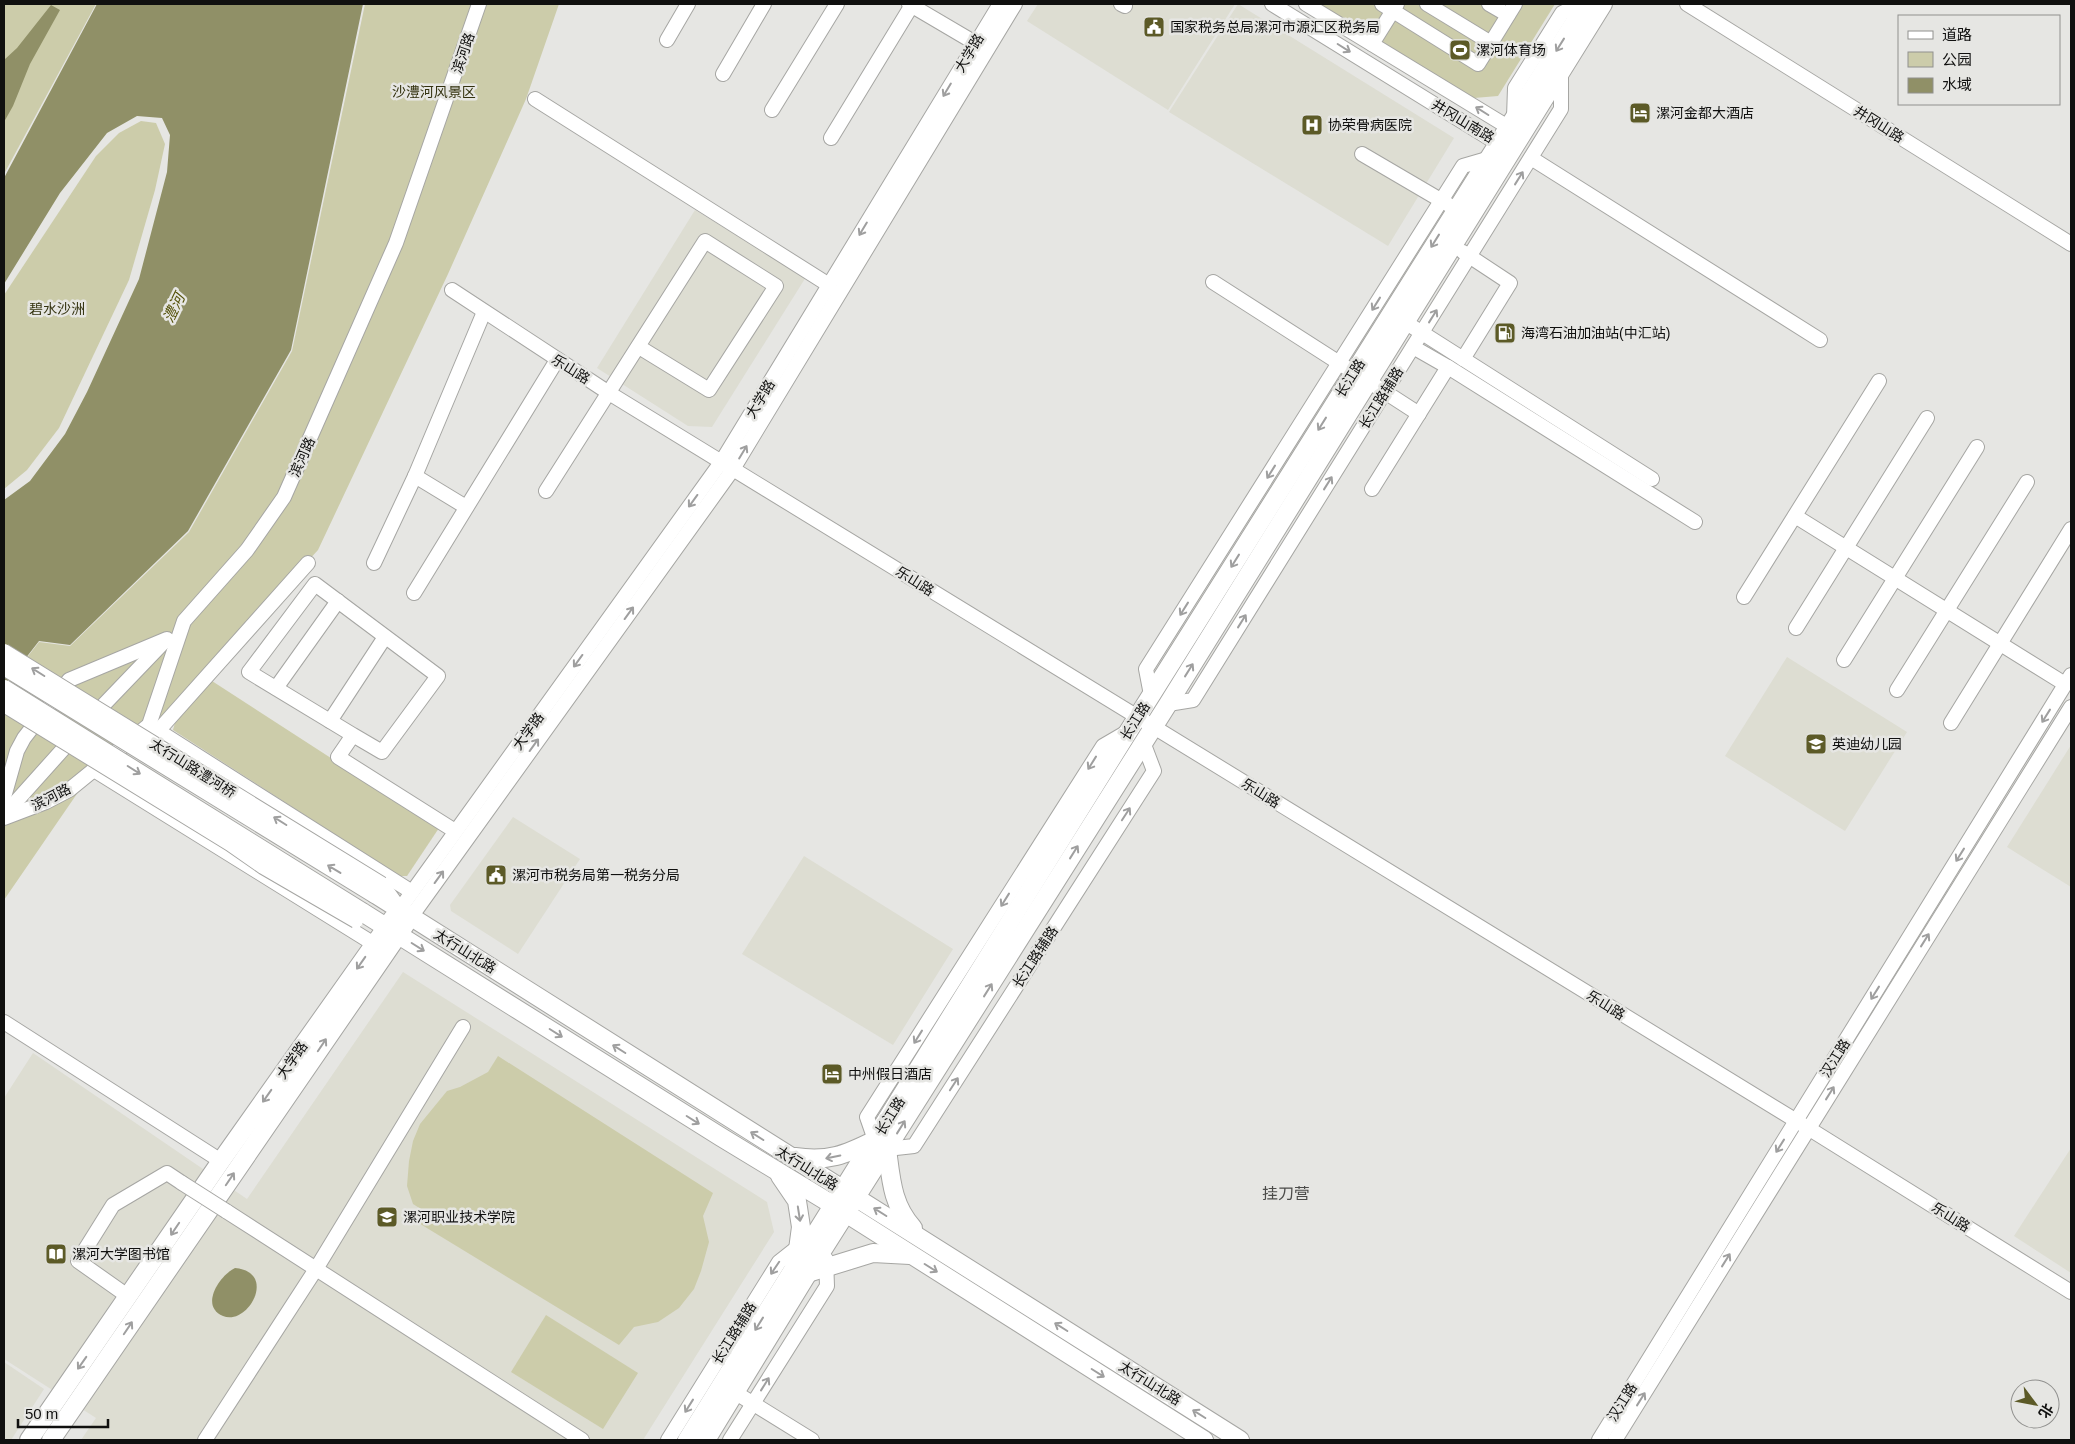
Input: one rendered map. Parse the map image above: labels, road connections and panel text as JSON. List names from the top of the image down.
{
  "streets": {
    "main road": [
      "大学路",
      "长江路",
      "太行山路澧河桥",
      "太行山北路"
    ],
    "street": [
      "滨河路",
      "井冈山南路",
      "井冈山路",
      "乐山路",
      "长江路辅路",
      "汉江路"
    ]
  },
  "crossings": [
    ["大学路", "乐山路"],
    ["大学路", "太行山北路"],
    ["井冈山南路", "长江路"],
    ["乐山路", "长江路"],
    ["乐山路", "汉江路"],
    ["长江路", "长江路辅路"],
    ["长江路", "太行山北路"],
    ["太行山路澧河桥", "太行山北路"]
  ],
  "districts": ["挂刀营"],
  "water": ["澧河"],
  "parks": ["沙澧河风景区", "碧水沙洲"],
  "places": {
    "public building": ["国家税务总局漯河市源汇区税务局", "漯河市税务局第一税务分局"],
    "sports": ["漯河体育场"],
    "hotel": ["漯河金都大酒店", "中州假日酒店"],
    "hospital": ["协荣骨病医院"],
    "fuel station": ["海湾石油加油站(中汇站)"],
    "school or university": ["英迪幼儿园", "漯河职业技术学院"],
    "library": ["漯河大学图书馆"]
  },
  "legend": ["道路", "公园", "水域"],
  "scale_bar": "50 m",
  "north": "bottom right"
}
